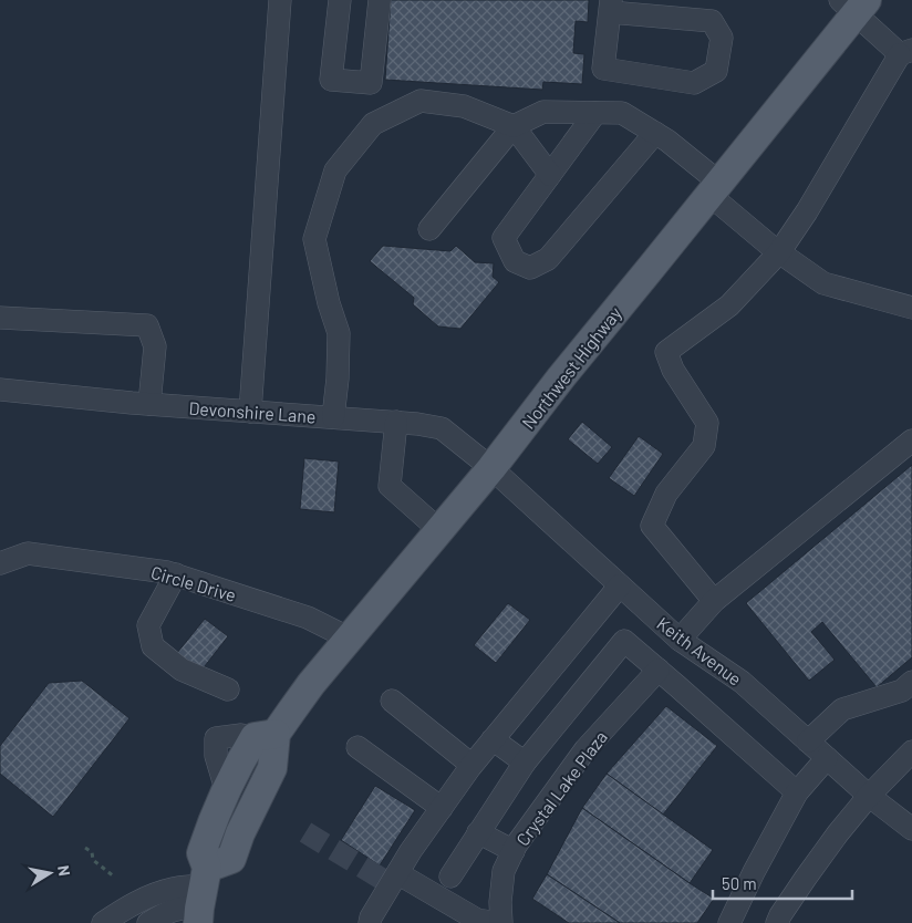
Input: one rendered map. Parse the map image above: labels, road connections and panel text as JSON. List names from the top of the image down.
{
  "streets": {
    "main road": ["Northwest Highway"],
    "street": [
      "Devonshire Lane",
      "Circle Drive",
      "Keith Avenue",
      "Crystal Lake Plaza"
    ]
  },
  "crossings": [
    ["Northwest Highway", "Devonshire Lane"],
    ["Northwest Highway", "Circle Drive"],
    ["Northwest Highway", "Keith Avenue"],
    ["Devonshire Lane", "Keith Avenue"]
  ],
  "scale_bar": "50 m",
  "north": "right"
}
